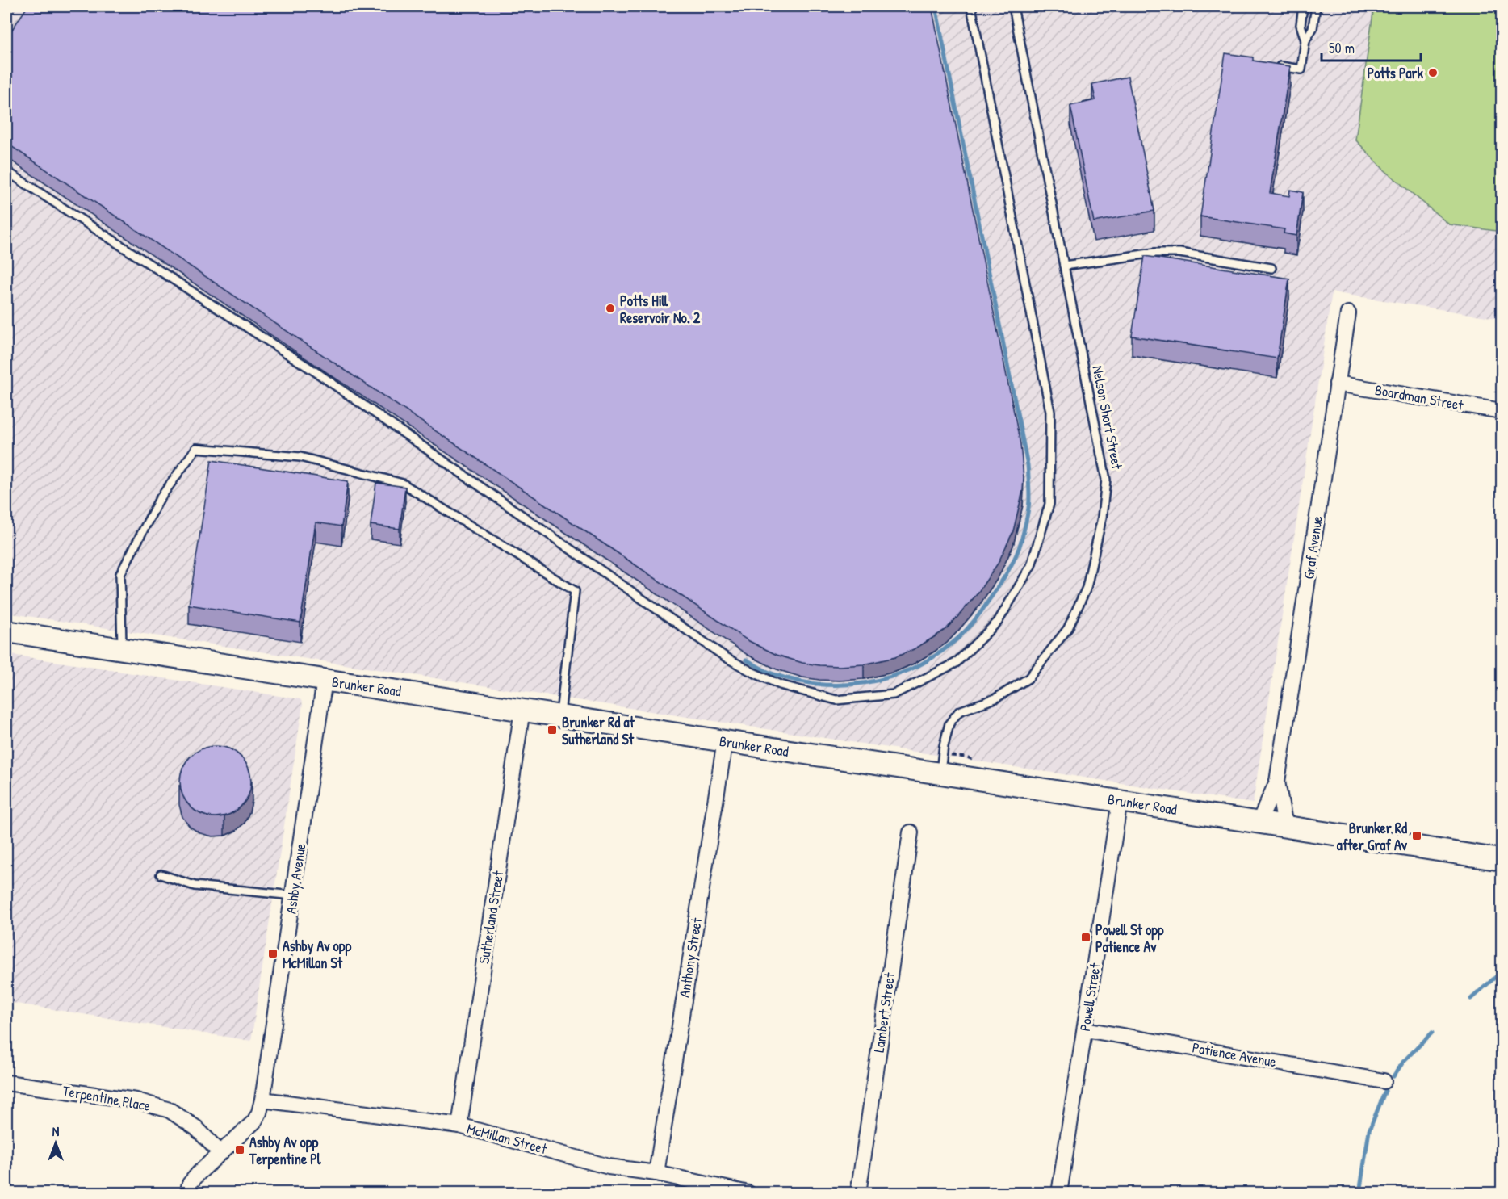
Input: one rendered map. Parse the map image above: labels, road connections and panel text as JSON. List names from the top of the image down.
{
  "streets": {
    "main road": ["Brunker Road"],
    "street": [
      "Boardman Street",
      "Graf Avenue",
      "Ashby Avenue",
      "Sutherland Street",
      "Anthony Street",
      "Powell Street",
      "Lambert Street",
      "Patience Avenue",
      "Terpentine Place",
      "McMillan Street"
    ],
    "lane": ["Nelson Short Street"]
  },
  "crossings": [
    ["Boardman Street", "Graf Avenue"],
    ["Nelson Short Street", "Brunker Road"],
    ["Graf Avenue", "Brunker Road"],
    ["Brunker Road", "Ashby Avenue"],
    ["Brunker Road", "Sutherland Street"],
    ["Brunker Road", "Anthony Street"],
    ["Brunker Road", "Powell Street"],
    ["Ashby Avenue", "Terpentine Place"],
    ["Ashby Avenue", "McMillan Street"],
    ["Sutherland Street", "McMillan Street"],
    ["Anthony Street", "McMillan Street"],
    ["Powell Street", "Patience Avenue"]
  ],
  "places": {
    "other": ["Potts Park", "Potts Hill Reservoir No. 2"],
    "transit": [
      "Brunker Rd at Sutherland St",
      "Brunker Rd after Graf Av",
      "Powell St opp Patience Av",
      "Ashby Av opp McMillan St",
      "Ashby Av opp Terpentine Pl"
    ]
  },
  "scale_bar": "50 m",
  "north": "top"
}
